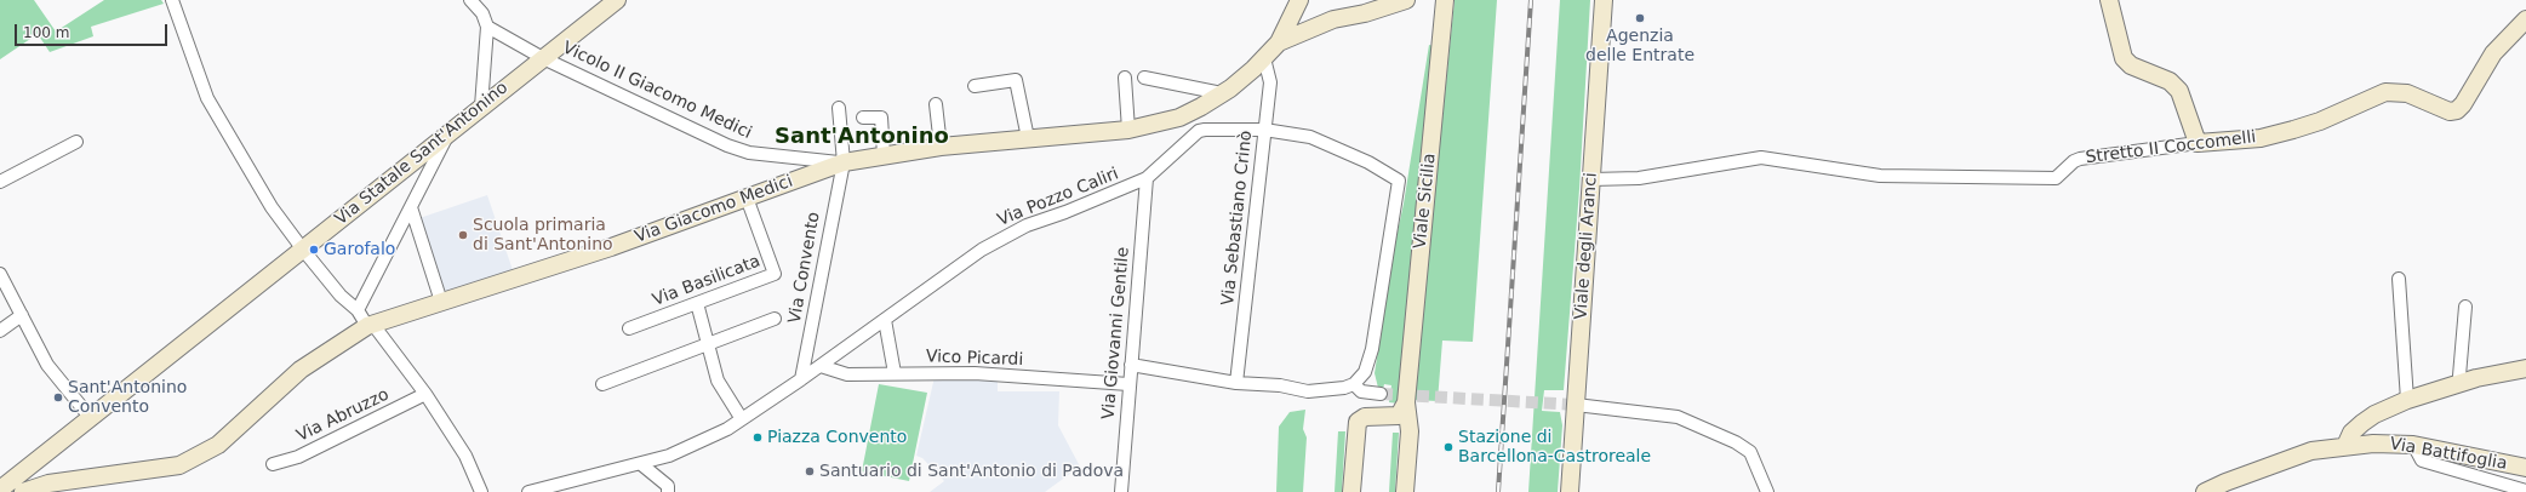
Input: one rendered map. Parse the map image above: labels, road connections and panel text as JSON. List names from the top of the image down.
{
  "streets": {
    "street": [
      "Vicolo II Giacomo Medici",
      "Stretto II Coccomelli",
      "Via Statale Sant'Antonino",
      "Via Pozzo Caliri",
      "Viale Sicilia",
      "Via Giacomo Medici",
      "Via Sebastiano Crinò",
      "Viale degli Aranci",
      "Via Convento",
      "Via Basilicata",
      "Via Giovanni Gentile",
      "Vico Picardi",
      "Via Abruzzo",
      "Via Battifoglia"
    ]
  },
  "crossings": [
    ["Vicolo II Giacomo Medici", "Via Statale Sant'Antonino"],
    ["Vicolo II Giacomo Medici", "Via Giacomo Medici"],
    ["Vicolo II Giacomo Medici", "Via Convento"],
    ["Stretto II Coccomelli", "Viale degli Aranci"],
    ["Via Pozzo Caliri", "Via Convento"],
    ["Via Pozzo Caliri", "Via Giovanni Gentile"],
    ["Via Pozzo Caliri", "Vico Picardi"],
    ["Via Giacomo Medici", "Via Sebastiano Crinò"],
    ["Via Giacomo Medici", "Via Convento"],
    ["Via Giacomo Medici", "Via Basilicata"],
    ["Via Giovanni Gentile", "Vico Picardi"]
  ],
  "districts": ["Sant'Antonino"],
  "places": [
    "Agenzia delle Entrate",
    "Scuola primaria di Sant'Antonino",
    "Garofalo",
    "Sant'Antonino Convento",
    "Piazza Convento",
    "Stazione di Barcellona-Castroreale",
    "Santuario di Sant'Antonio di Padova"
  ],
  "scale_bar": "100 m"
}
